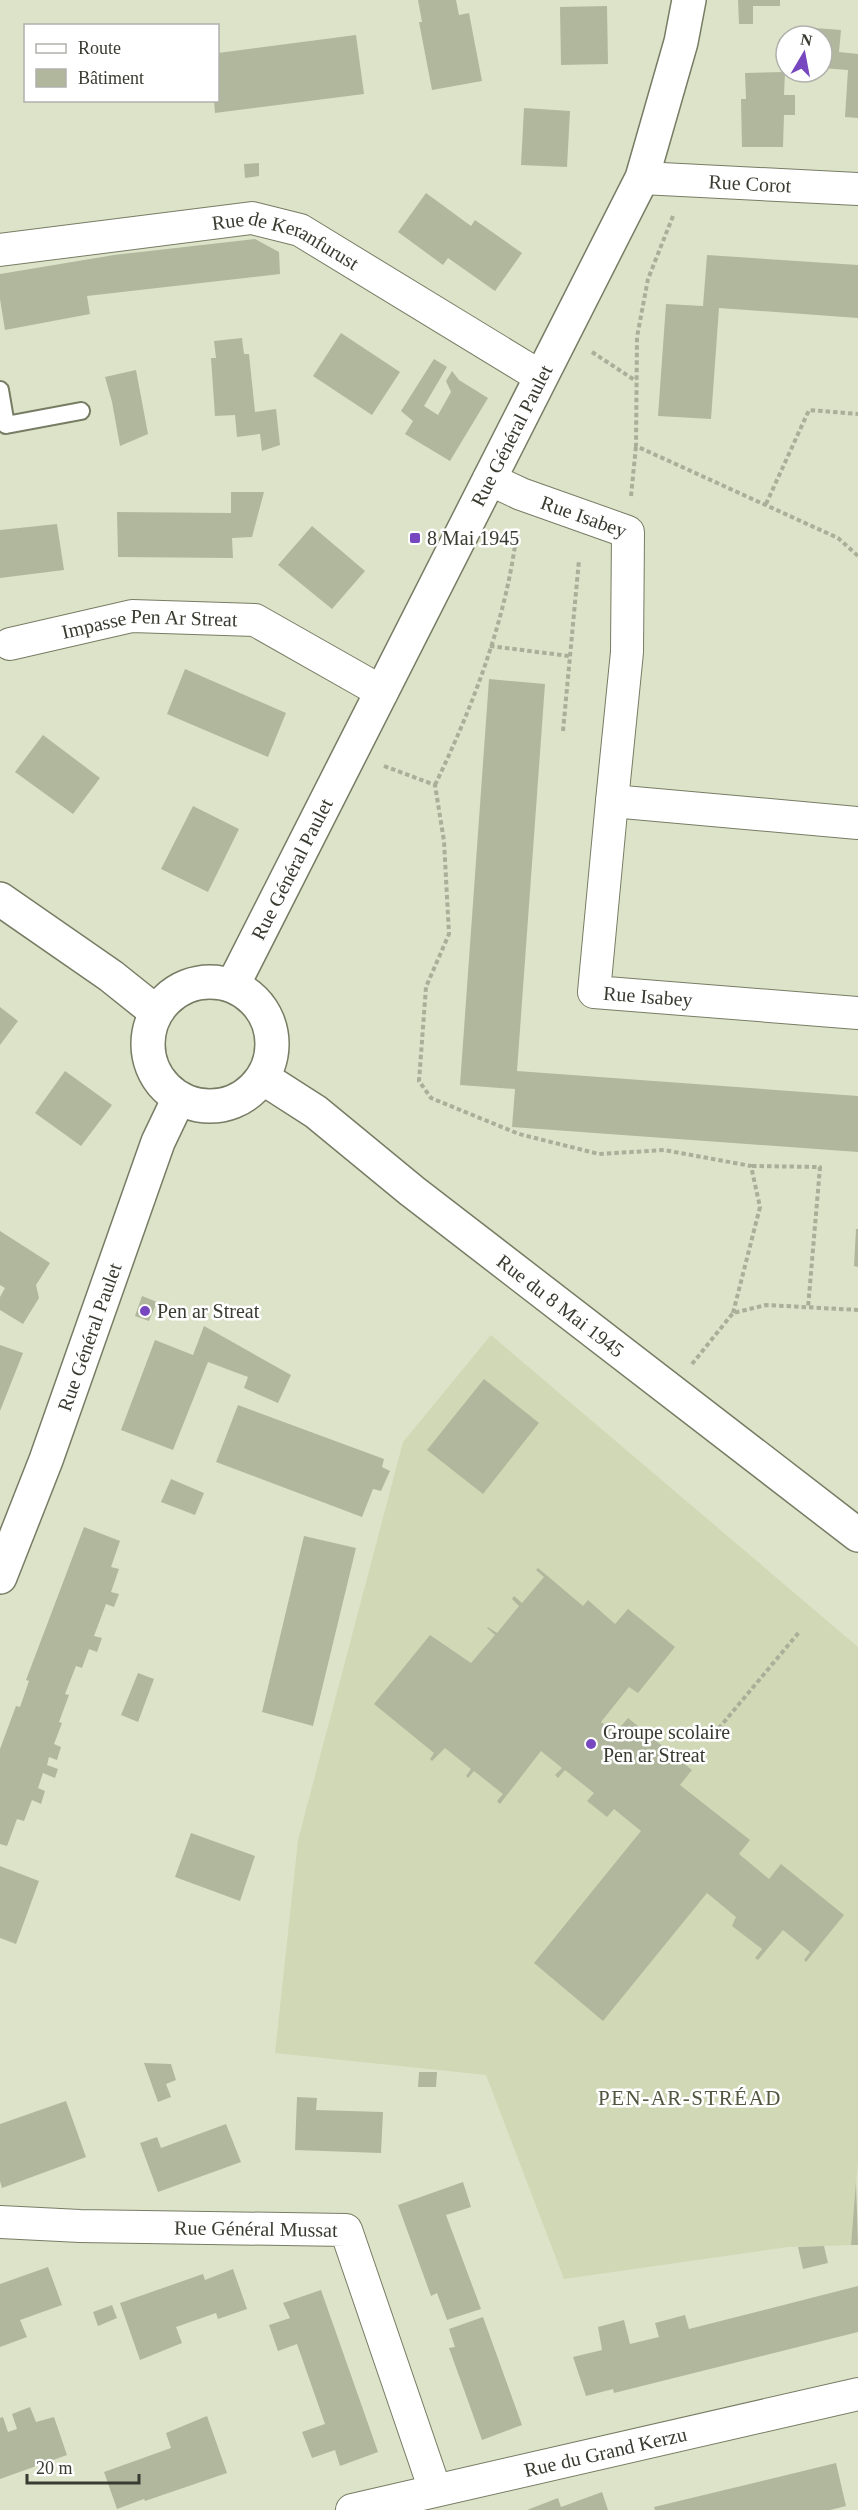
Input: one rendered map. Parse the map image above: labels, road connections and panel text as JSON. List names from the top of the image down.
{
  "streets": {
    "street": [
      "Rue Corot",
      "Rue de Keranfurust",
      "Rue Général Paulet",
      "Rue Isabey",
      "Impasse Pen Ar Streat",
      "Rue du 8 Mai 1945",
      "Rue Général Mussat",
      "Rue du Grand Kerzu"
    ]
  },
  "crossings": [
    ["Rue Corot", "Rue Général Paulet"],
    ["Rue de Keranfurust", "Rue Général Paulet"],
    ["Rue Général Paulet", "Rue Isabey"],
    ["Rue Général Paulet", "Impasse Pen Ar Streat"],
    ["Rue Général Paulet", "Rue du 8 Mai 1945"],
    ["Rue Général Mussat", "Rue du Grand Kerzu"]
  ],
  "districts": ["PEN-AR-STRÉAD"],
  "places": {
    "transit": ["8 Mai 1945"],
    "other": ["Pen ar Streat", "Groupe scolaire Pen ar Streat"]
  },
  "legend": ["Route", "Bâtiment"],
  "scale_bar": "20 m",
  "north": "top"
}
